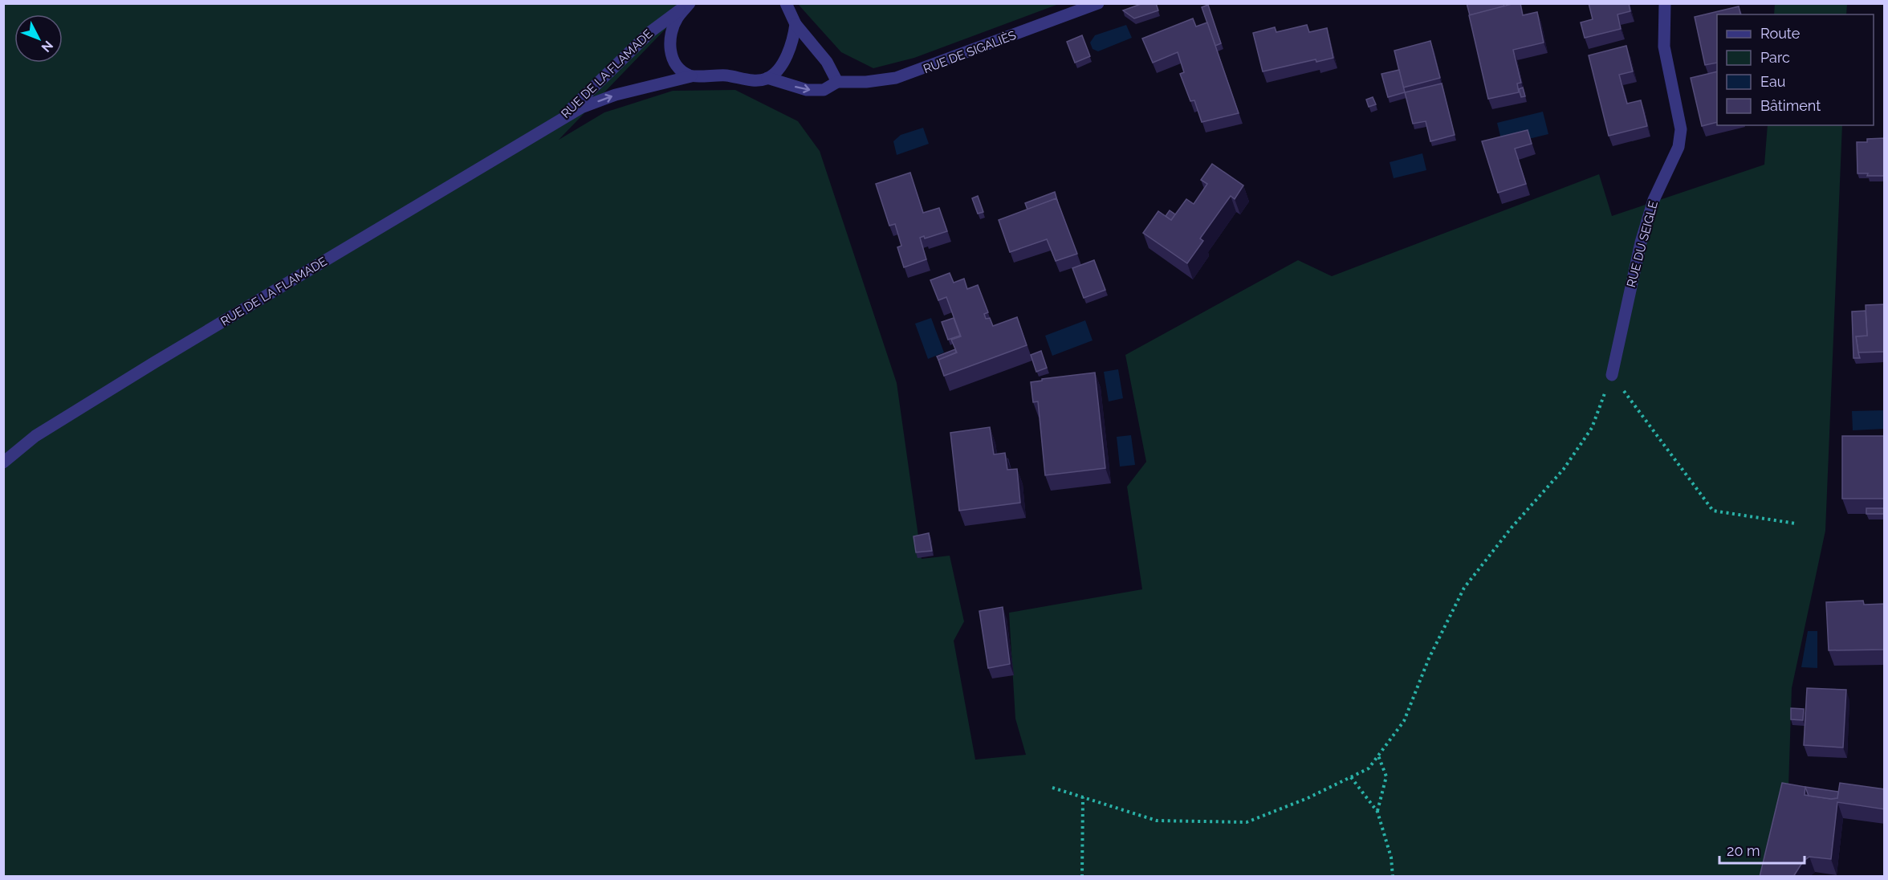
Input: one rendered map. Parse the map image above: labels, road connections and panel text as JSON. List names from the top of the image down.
{
  "streets": {
    "street": ["RUE DE SIGALIÈS", "RUE DE LA FLAMADE", "RUE DU SEIGLE"]
  },
  "crossings": [
    ["RUE DE SIGALIÈS", "RUE DE LA FLAMADE"]
  ],
  "legend": [
    "Route",
    "Parc",
    "Eau",
    "Bâtiment"
  ],
  "scale_bar": "20 m",
  "north": "bottom right"
}
